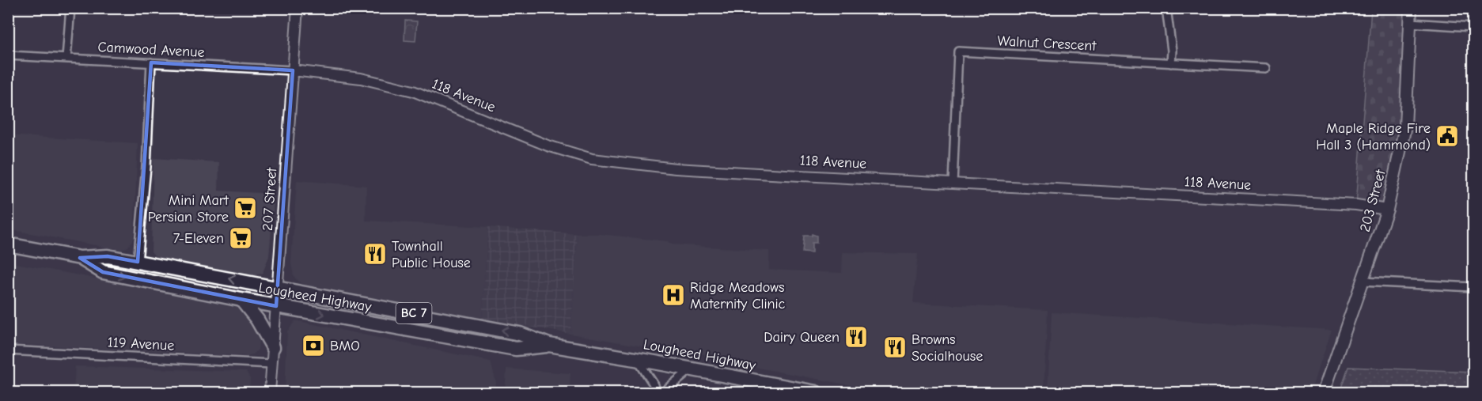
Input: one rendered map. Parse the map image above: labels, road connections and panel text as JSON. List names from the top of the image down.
{
  "streets": {
    "highway": ["Lougheed Highway", "BC 7"],
    "main road": ["203 Street"],
    "street": [
      "Walnut Crescent",
      "Camwood Avenue",
      "118 Avenue",
      "207 Street",
      "119 Avenue"
    ]
  },
  "crossings": [
    ["Walnut Crescent", "118 Avenue"],
    ["Camwood Avenue", "118 Avenue"],
    ["Camwood Avenue", "207 Street"],
    ["118 Avenue", "207 Street"],
    ["118 Avenue", "203 Street"],
    ["207 Street", "Lougheed Highway"],
    ["207 Street", "119 Avenue"]
  ],
  "places": {
    "public building": ["Maple Ridge Fire Hall 3 (Hammond)"],
    "supermarket": ["Mini Mart Persian Store", "7-Eleven"],
    "restaurant": ["Townhall Public House", "Dairy Queen", "Browns Socialhouse"],
    "hospital": ["Ridge Meadows Maternity Clinic"],
    "bank": ["BMO"]
  }
}
